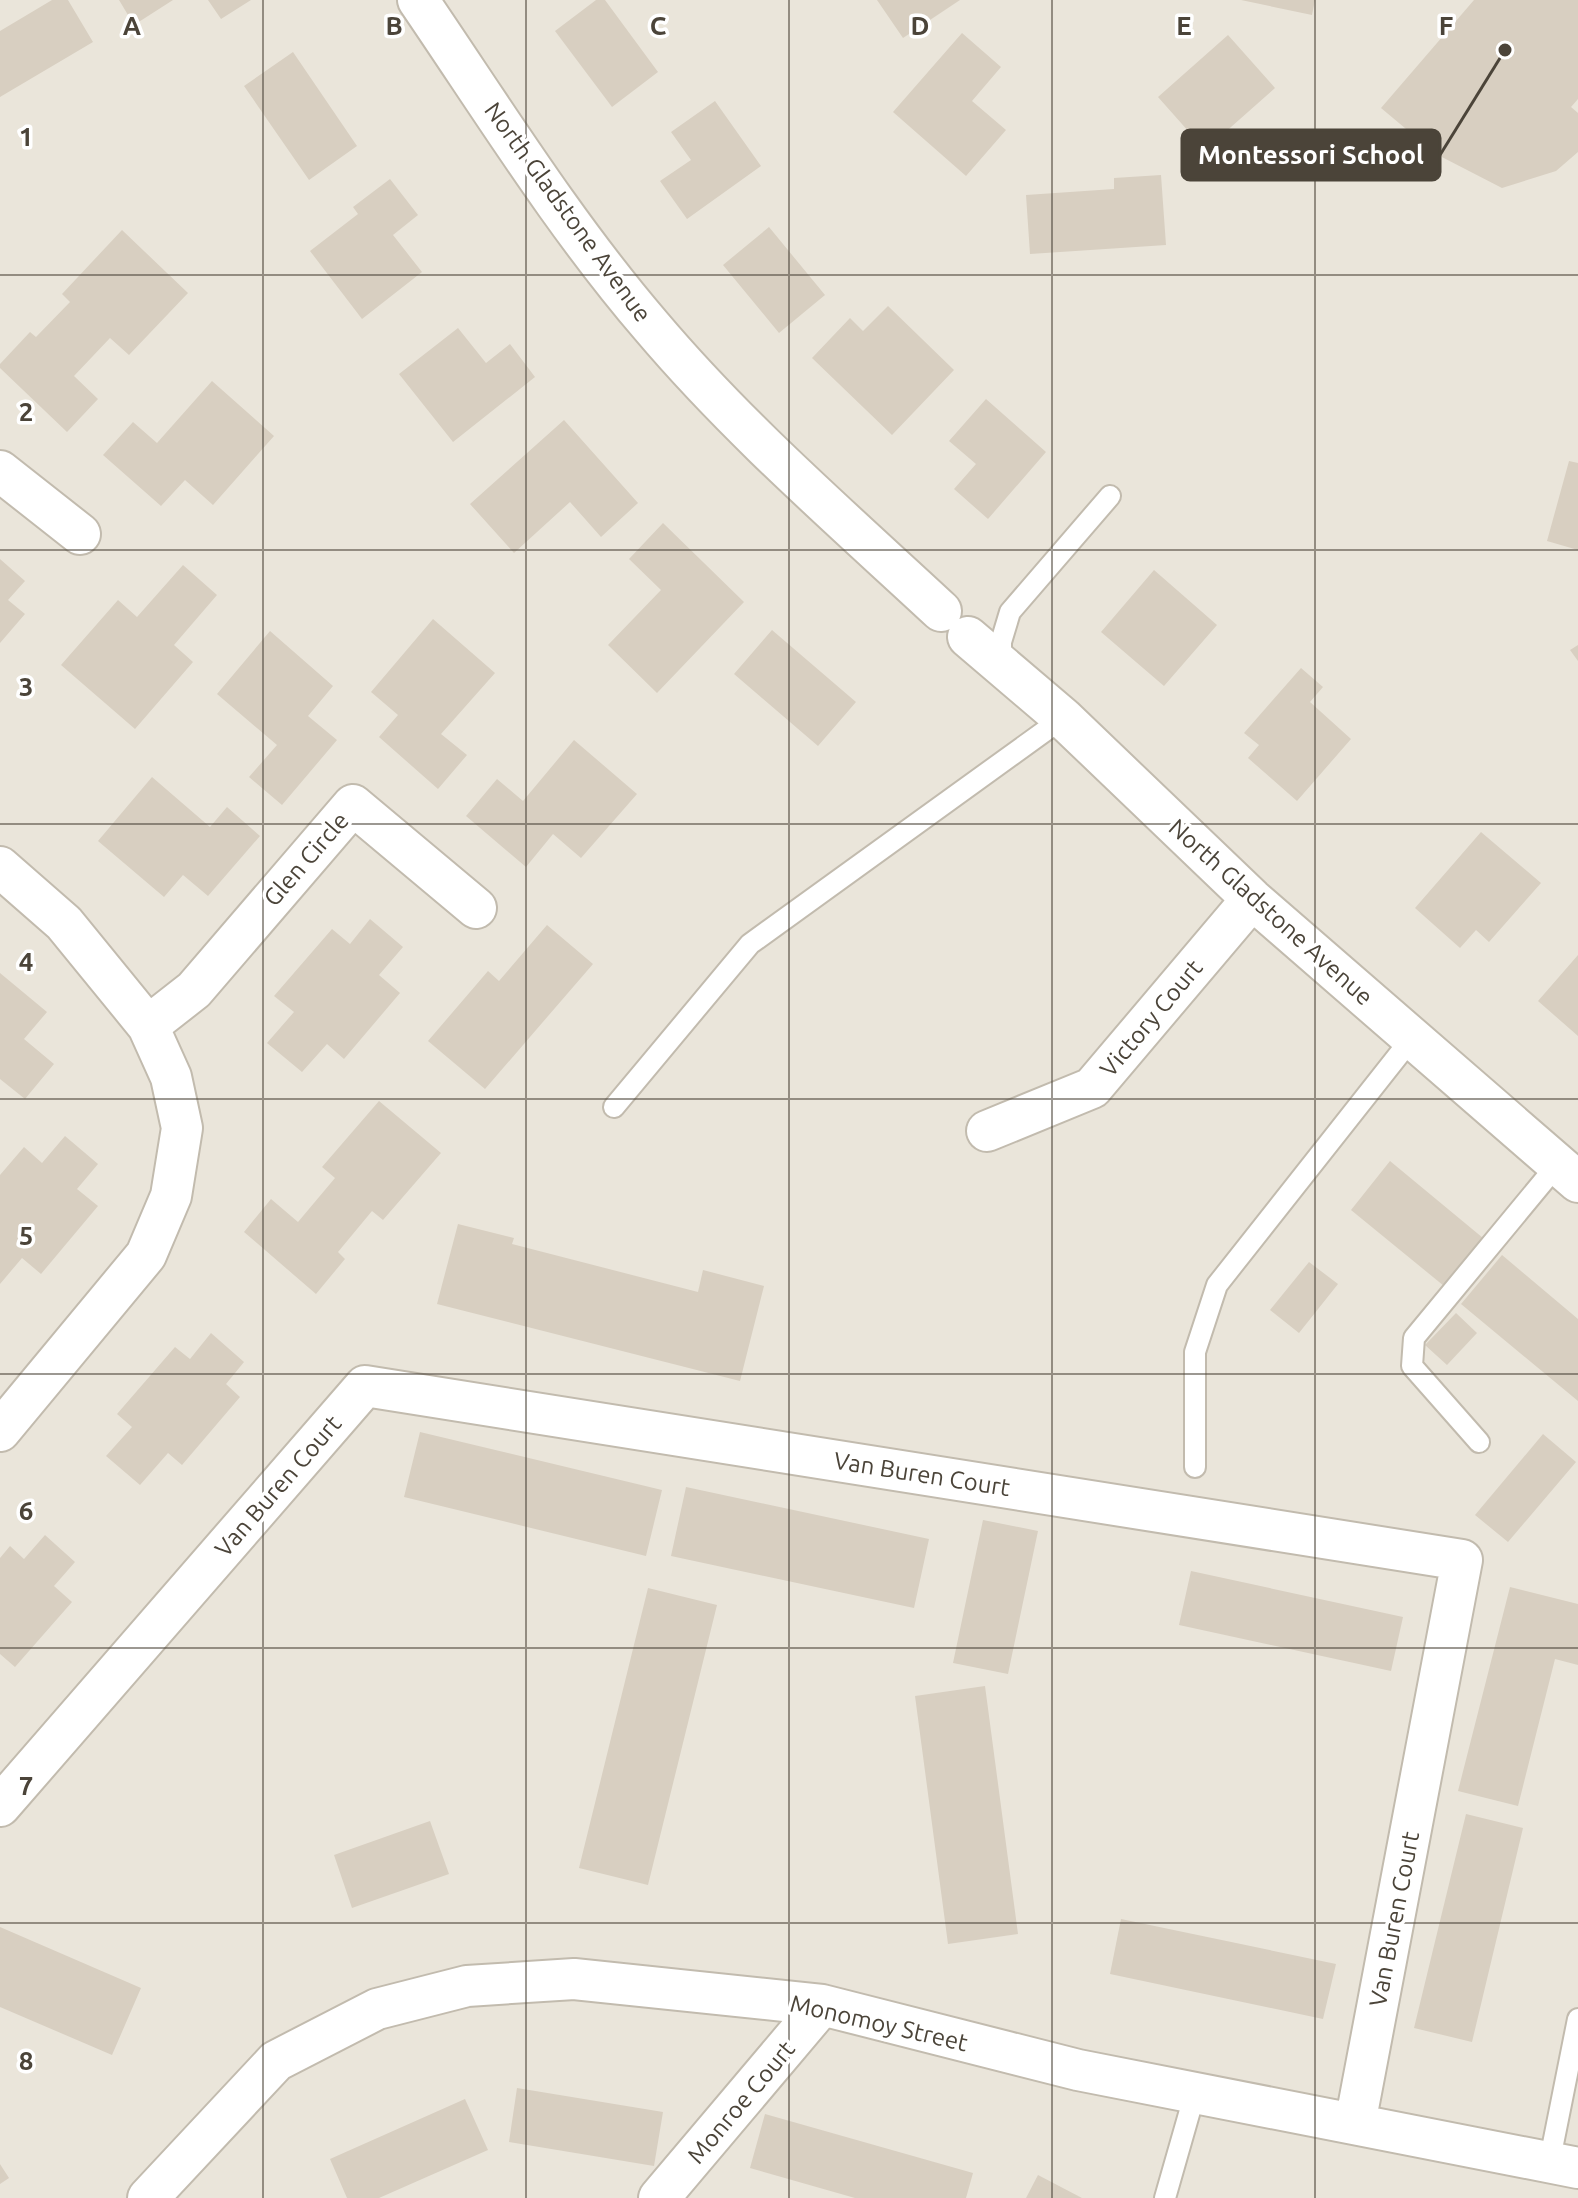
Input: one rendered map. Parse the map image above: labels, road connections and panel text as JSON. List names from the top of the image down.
{
  "streets": {
    "street": [
      "North Gladstone Avenue",
      "Glen Circle",
      "Victory Court",
      "Van Buren Court",
      "Monomoy Street",
      "Monroe Court"
    ]
  },
  "crossings": [
    ["North Gladstone Avenue", "Victory Court"],
    ["Van Buren Court", "Monomoy Street"],
    ["Monomoy Street", "Monroe Court"]
  ],
  "places": ["Montessori School"],
  "grid": {
    "columns": [
      "A",
      "B",
      "C",
      "D",
      "E",
      "F"
    ],
    "rows": [
      "1",
      "2",
      "3",
      "4",
      "5",
      "6",
      "7",
      "8"
    ]
  }
}
